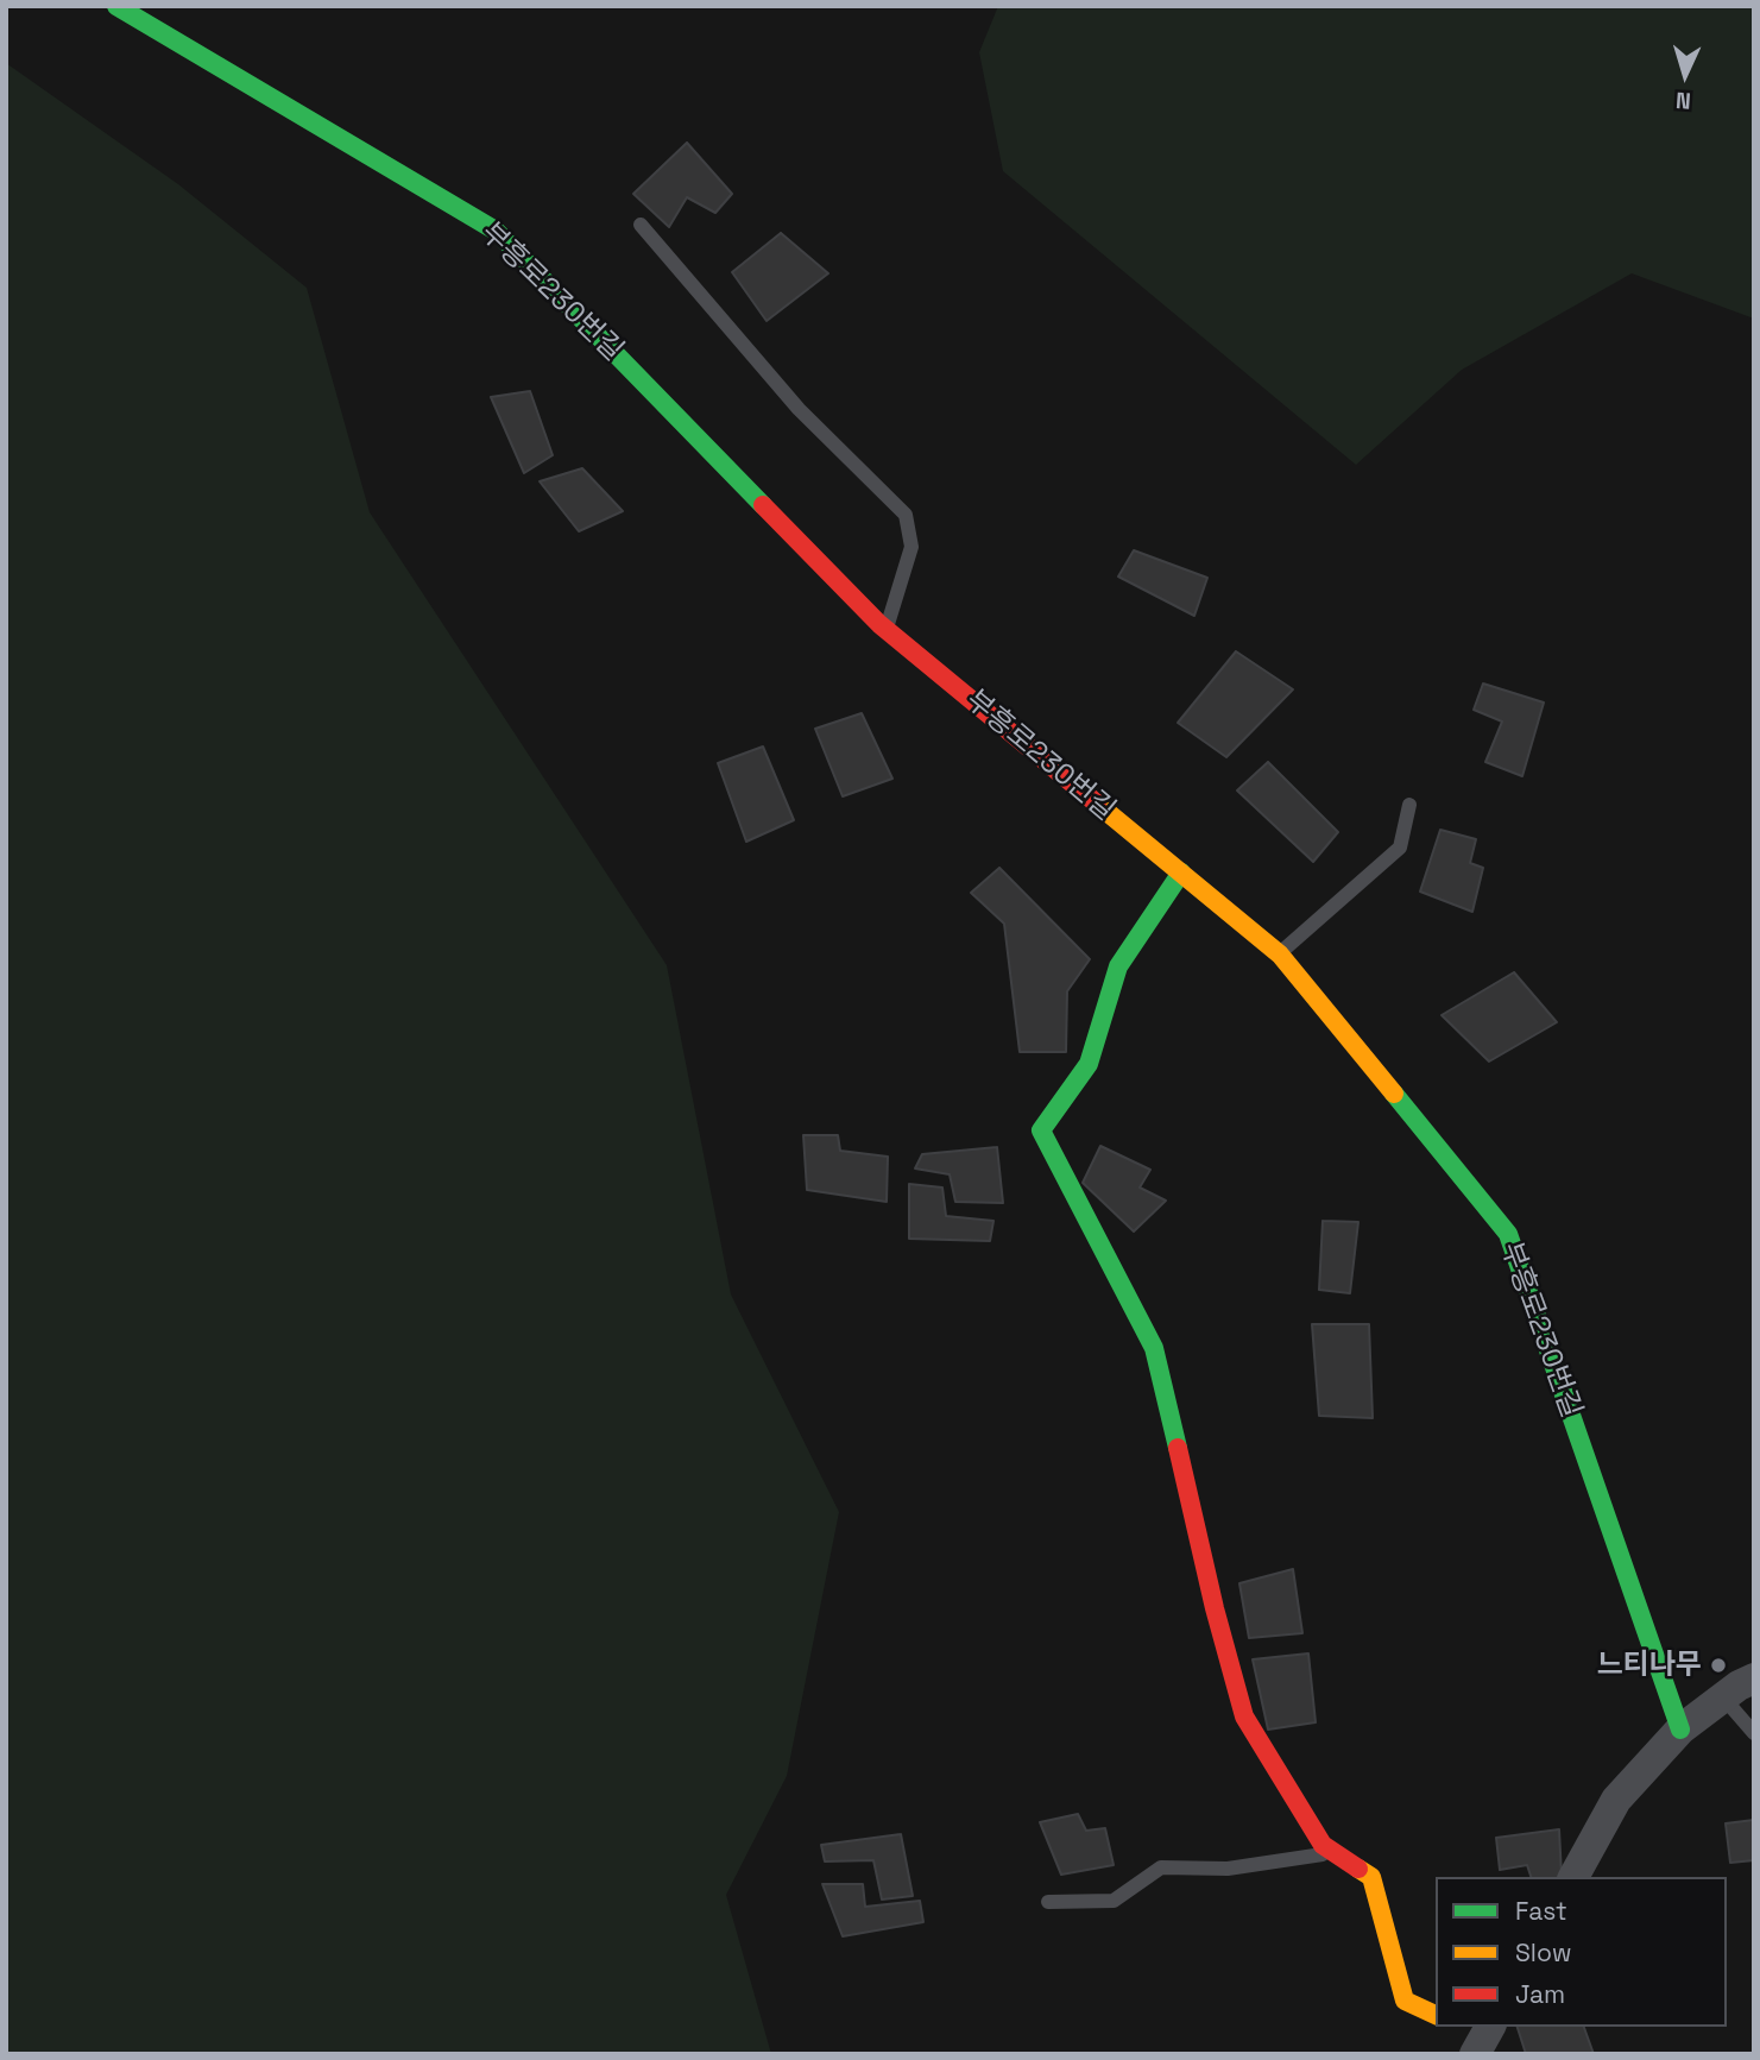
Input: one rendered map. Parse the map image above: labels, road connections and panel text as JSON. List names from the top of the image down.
{
  "streets": {
    "street": ["부흥로230번길"]
  },
  "places": ["느티나무"],
  "legend": ["Fast", "Slow", "Jam"],
  "north": "bottom"
}
